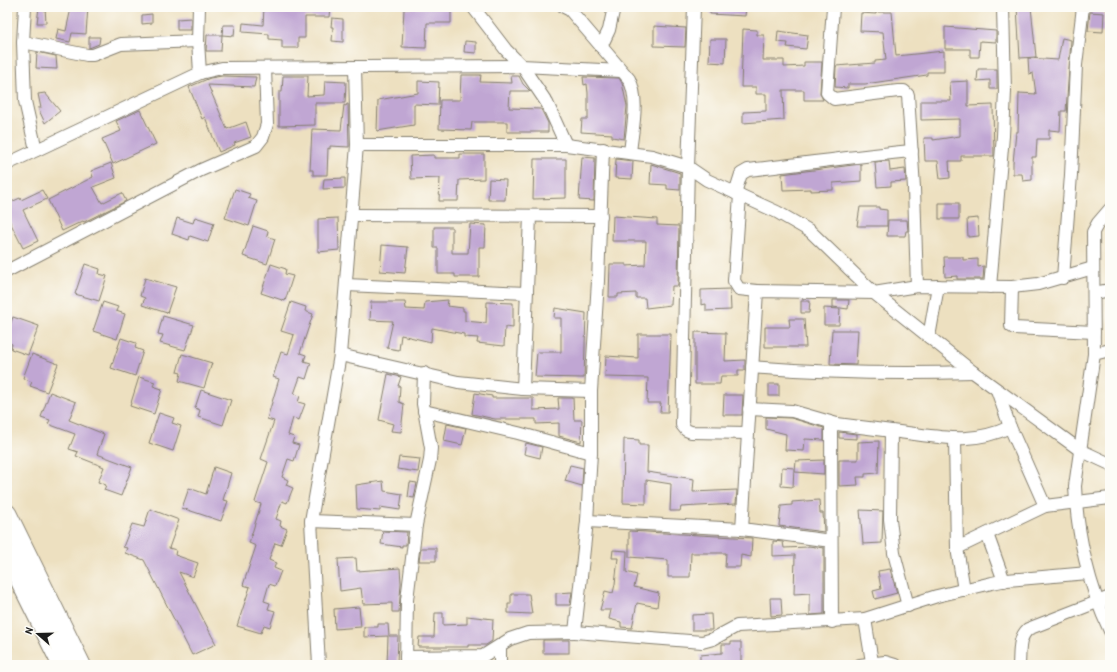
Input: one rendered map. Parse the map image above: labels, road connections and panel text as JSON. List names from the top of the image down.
{
  "north": "left"
}
